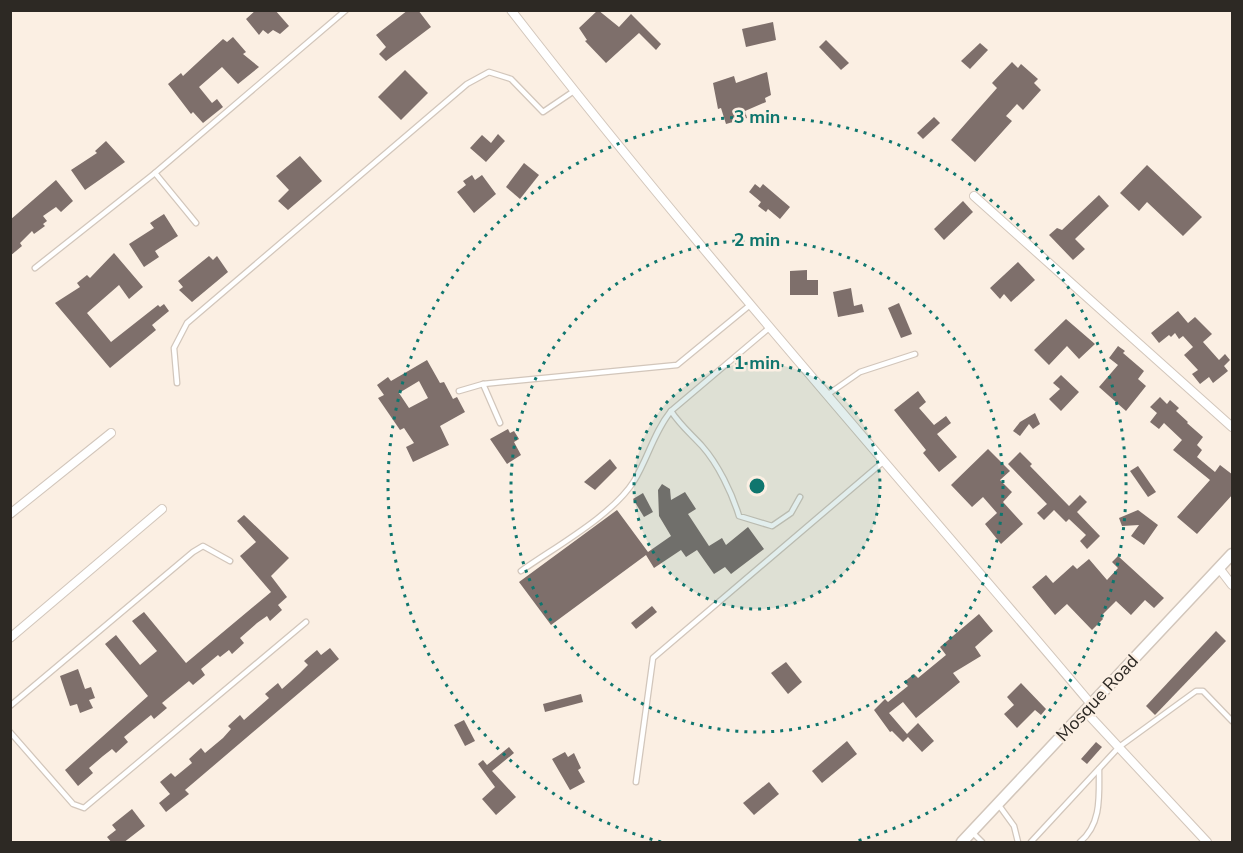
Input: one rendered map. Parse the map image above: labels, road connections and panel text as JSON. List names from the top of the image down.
{
  "streets": {
    "street": ["Mosque Road"]
  },
  "rings": ["3 min", "2 min", "1 min"]
}
